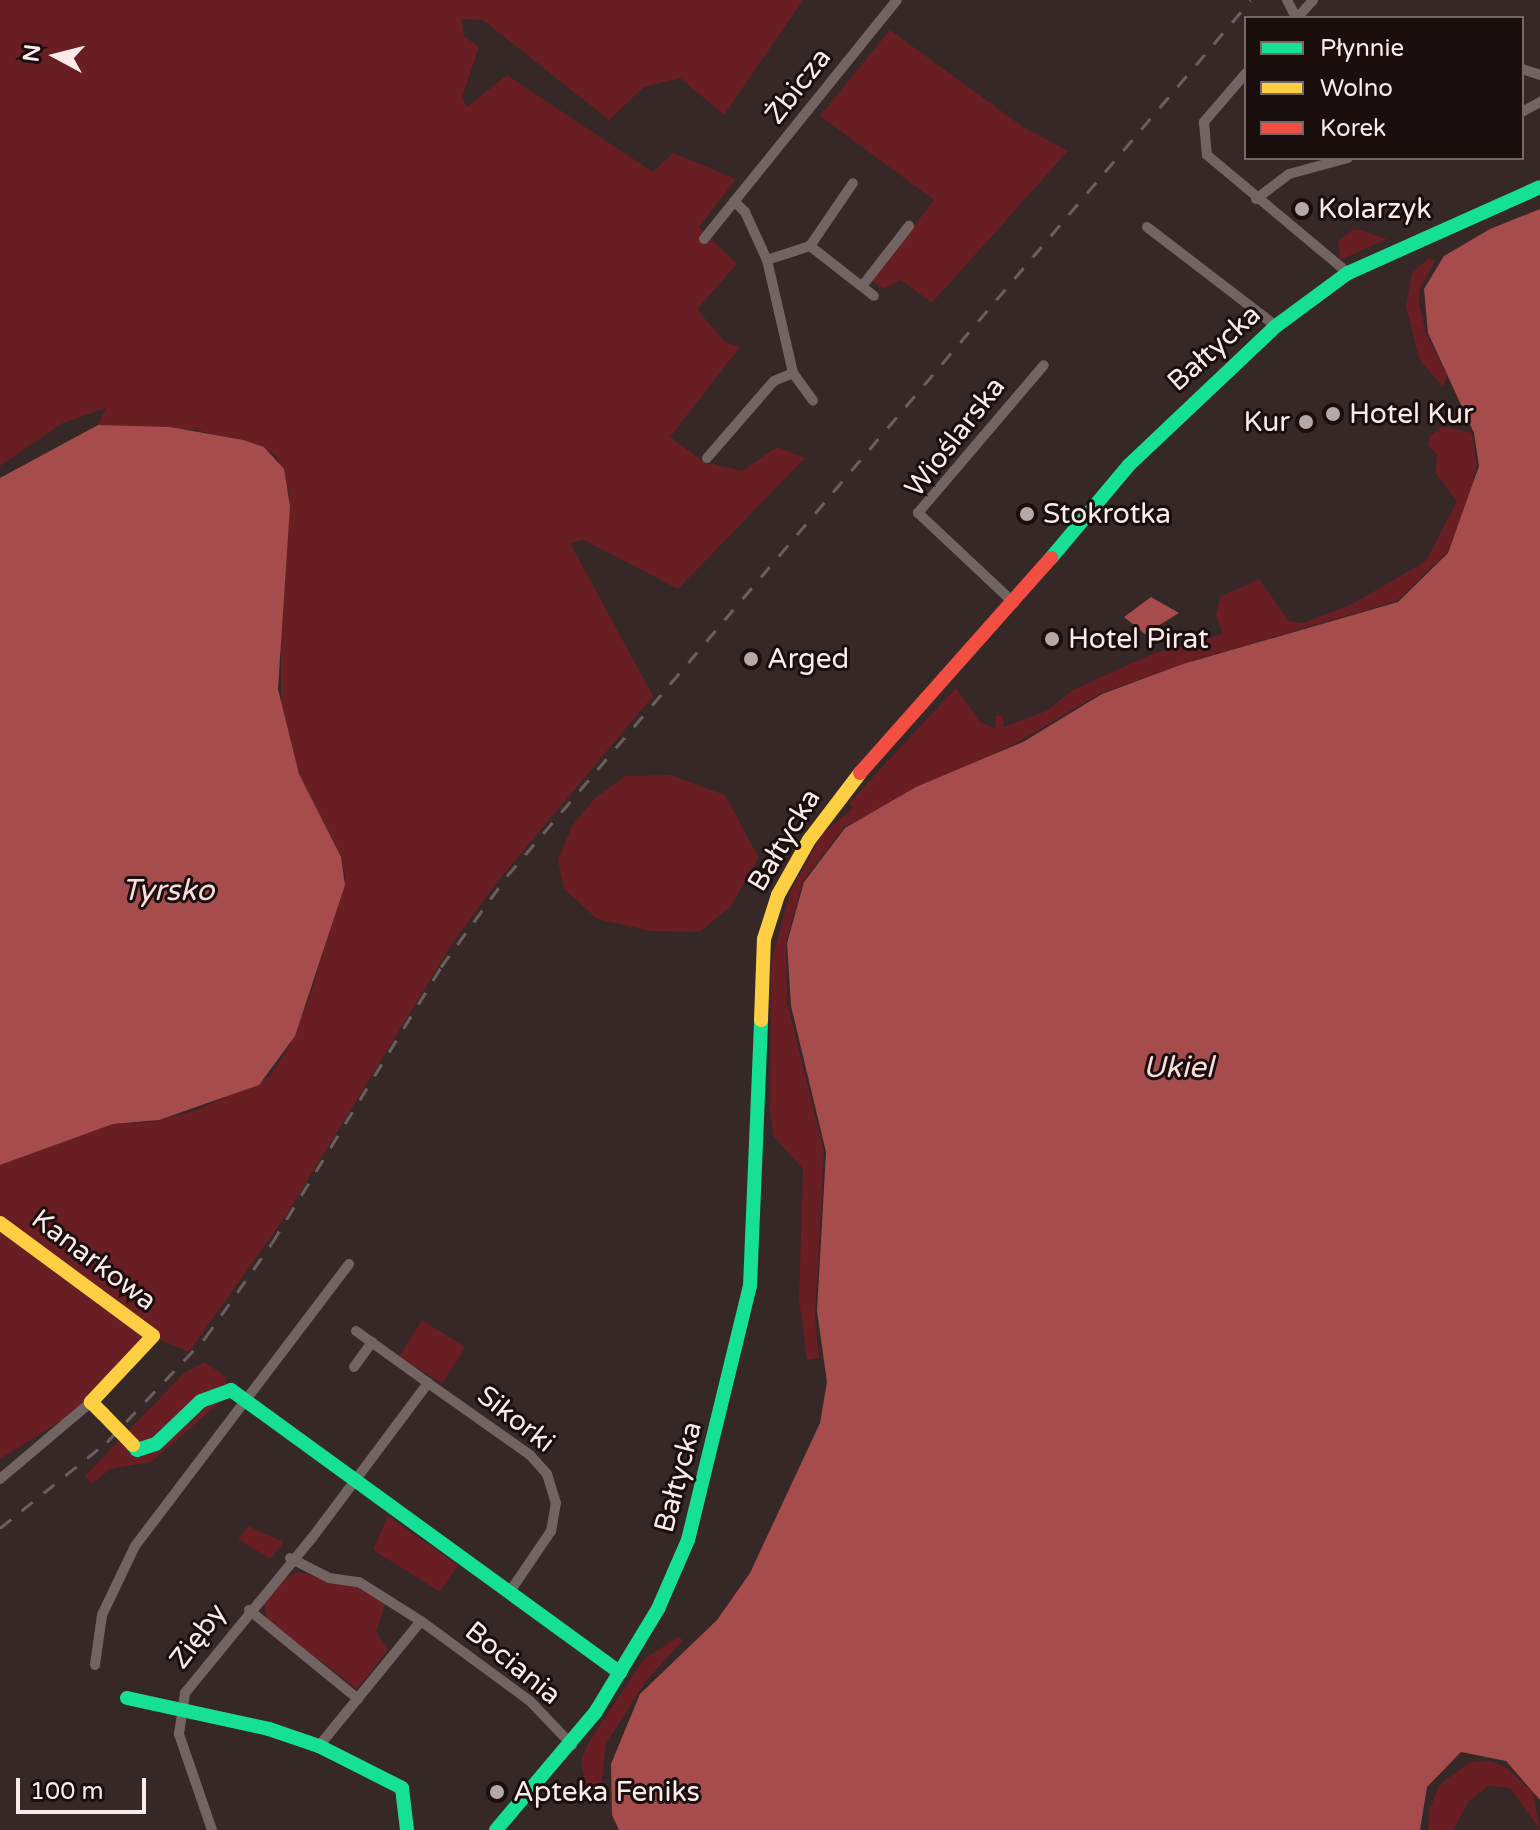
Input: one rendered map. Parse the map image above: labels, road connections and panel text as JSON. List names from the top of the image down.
{
  "streets": {
    "main road": ["Bałtycka", "Kanarkowa"],
    "street": [
      "Żbicza",
      "Wioślarska",
      "Sikorki",
      "Zięby",
      "Bociania"
    ]
  },
  "crossings": [
    ["Bałtycka", "Wioślarska"],
    ["Bałtycka", "Bociania"],
    ["Zięby", "Bociania"]
  ],
  "water": ["Tyrsko", "Ukiel"],
  "places": [
    "Kolarzyk",
    "Hotel Kur",
    "Kur",
    "Stokrotka",
    "Hotel Pirat",
    "Arged",
    "Apteka Feniks"
  ],
  "legend": ["Płynnie", "Wolno", "Korek"],
  "scale_bar": "100 m",
  "north": "left"
}
